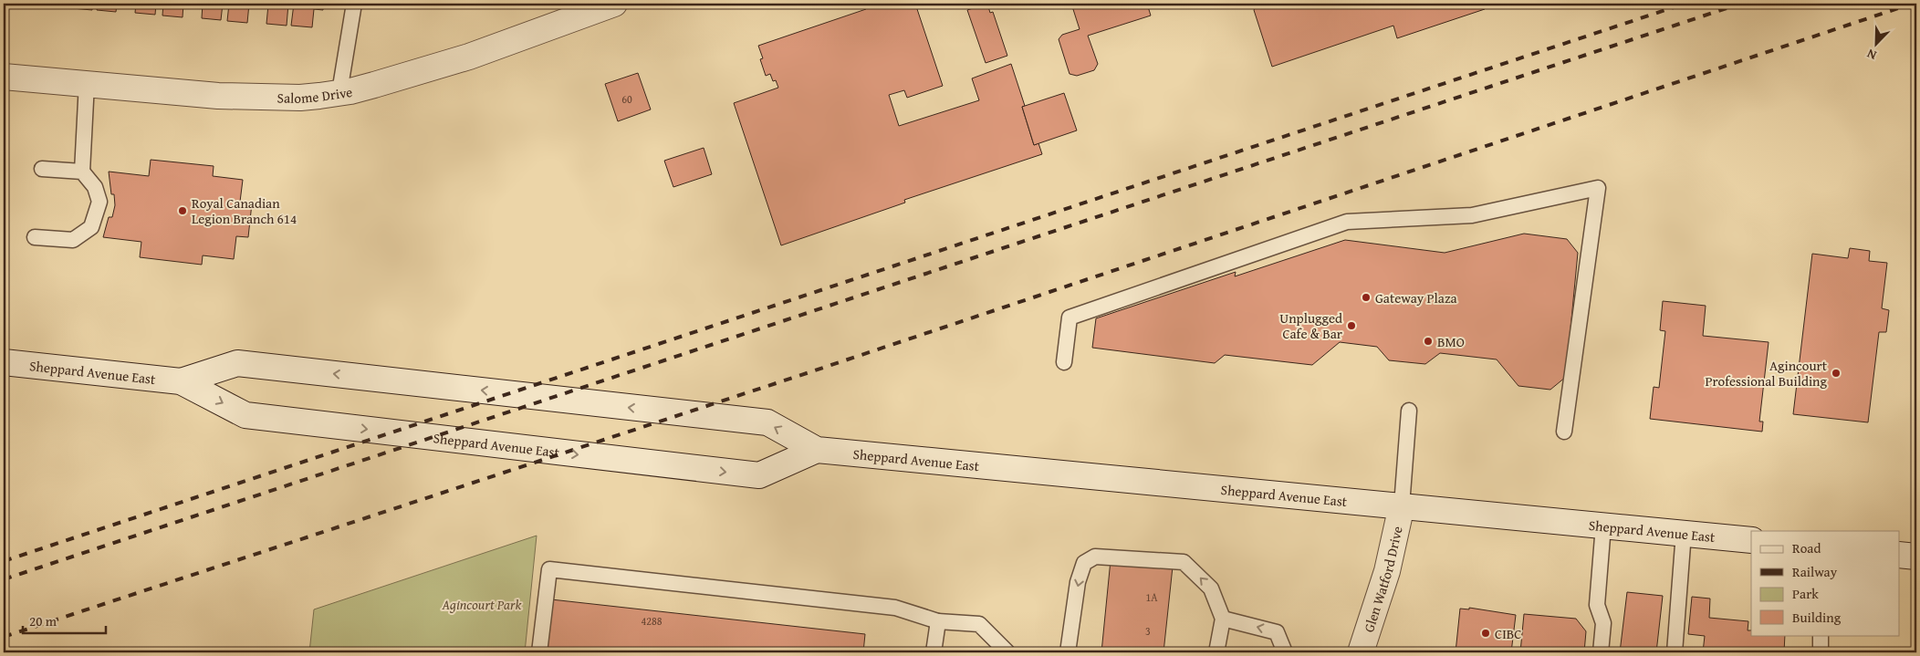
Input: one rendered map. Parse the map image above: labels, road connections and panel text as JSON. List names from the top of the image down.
{
  "streets": {
    "main road": ["Salome Drive", "Sheppard Avenue East", "Glen Watford Drive"]
  },
  "crossings": [
    ["Sheppard Avenue East", "Glen Watford Drive"]
  ],
  "parks": ["Agincourt Park"],
  "places": [
    "Royal Canadian Legion Branch 614",
    "Gateway Plaza",
    "Unplugged Cafe & Bar",
    "BMO",
    "Agincourt Professional Building",
    "CIBC"
  ],
  "house_numbers": [
    "60",
    "1A",
    "4288",
    "3"
  ],
  "legend": [
    "Road",
    "Railway",
    "Park",
    "Building"
  ],
  "scale_bar": "20 m",
  "north": "bottom left"
}
